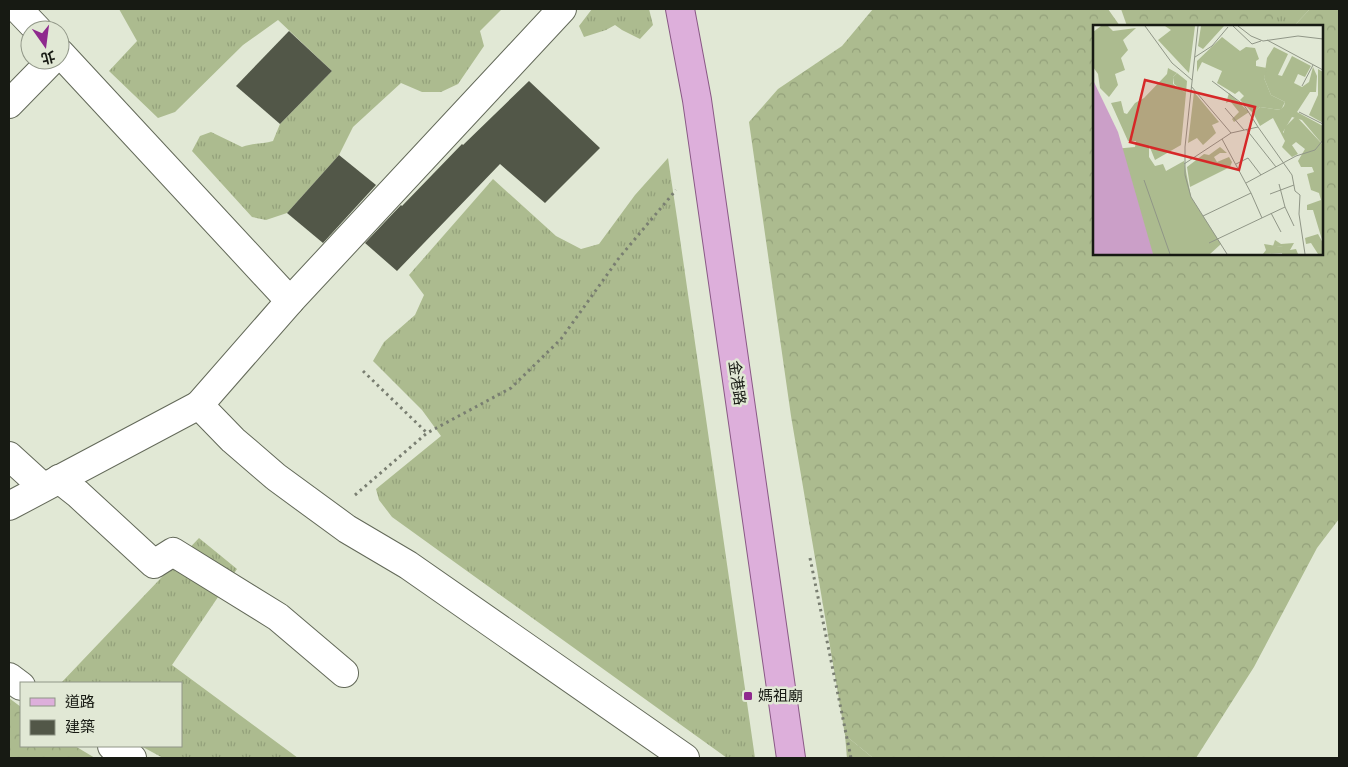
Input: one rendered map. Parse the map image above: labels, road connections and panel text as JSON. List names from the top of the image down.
{
  "streets": {
    "main road": ["金港路"]
  },
  "places": {
    "transit": ["媽祖廟"]
  },
  "legend": ["道路", "建築"],
  "north": "bottom"
}
